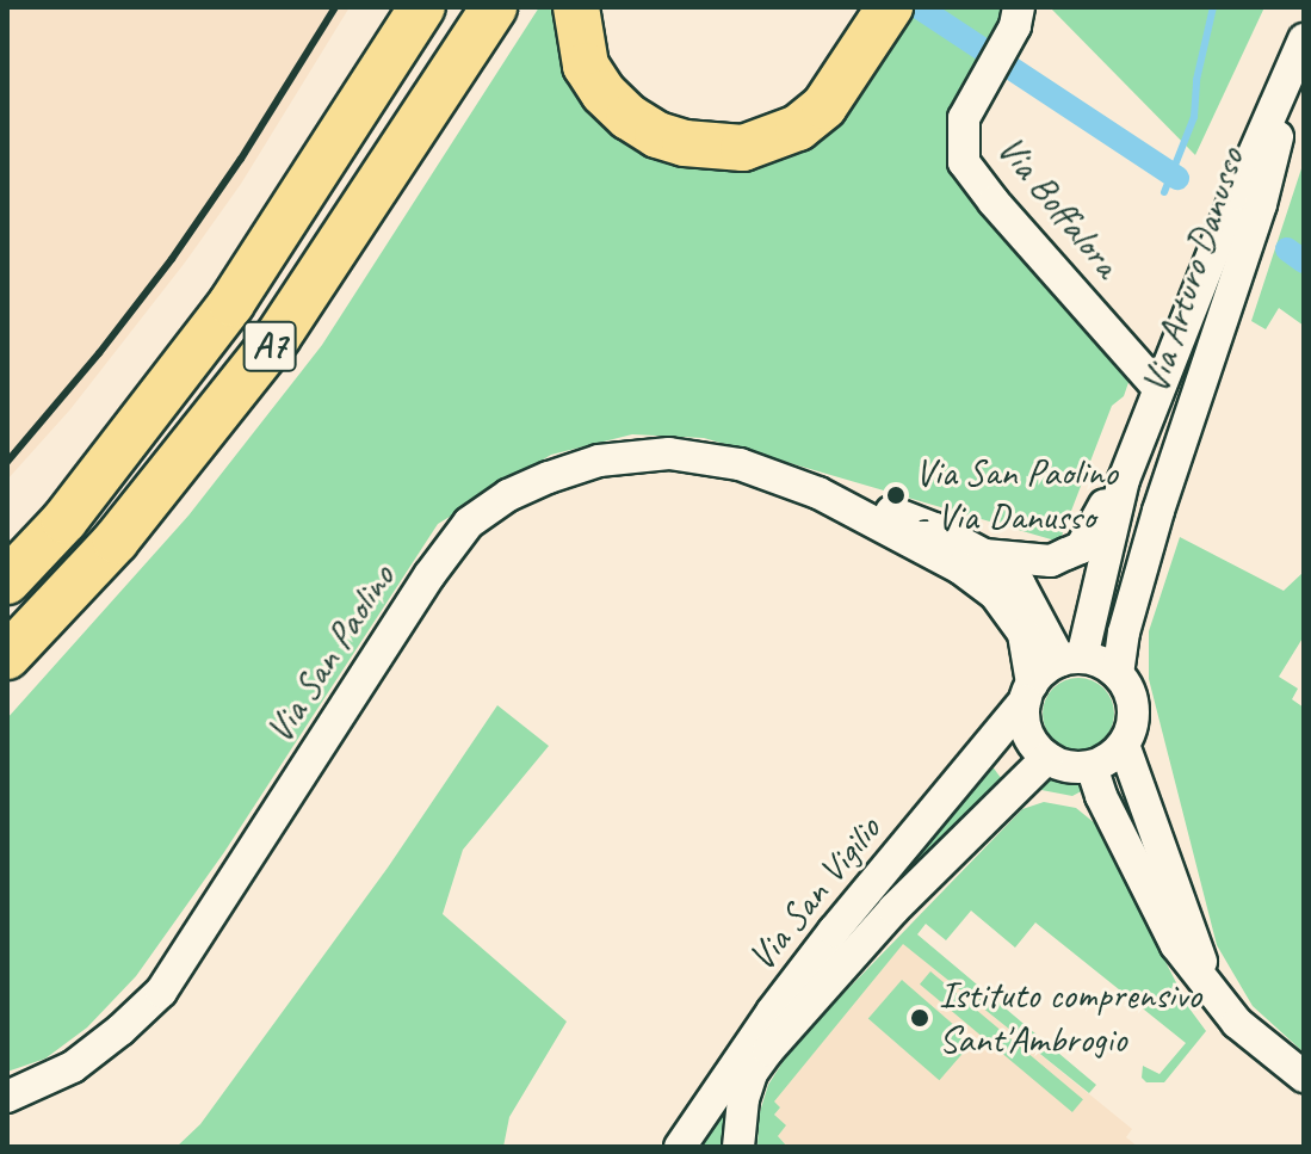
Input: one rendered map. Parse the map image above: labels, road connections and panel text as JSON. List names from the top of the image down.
{
  "streets": {
    "highway": ["A7"],
    "street": [
      "Via Boffalora",
      "Via Arturo Danusso",
      "Via San Paolino",
      "Via San Vigilio"
    ]
  },
  "crossings": [
    ["Via Boffalora", "Via Arturo Danusso"],
    ["Via Arturo Danusso", "Via San Paolino"],
    ["Via Arturo Danusso", "Via San Vigilio"],
    ["Via San Paolino", "Via San Vigilio"]
  ],
  "places": ["Via San Paolino - Via Danusso", "Istituto comprensivo Sant'Ambrogio"]
}
